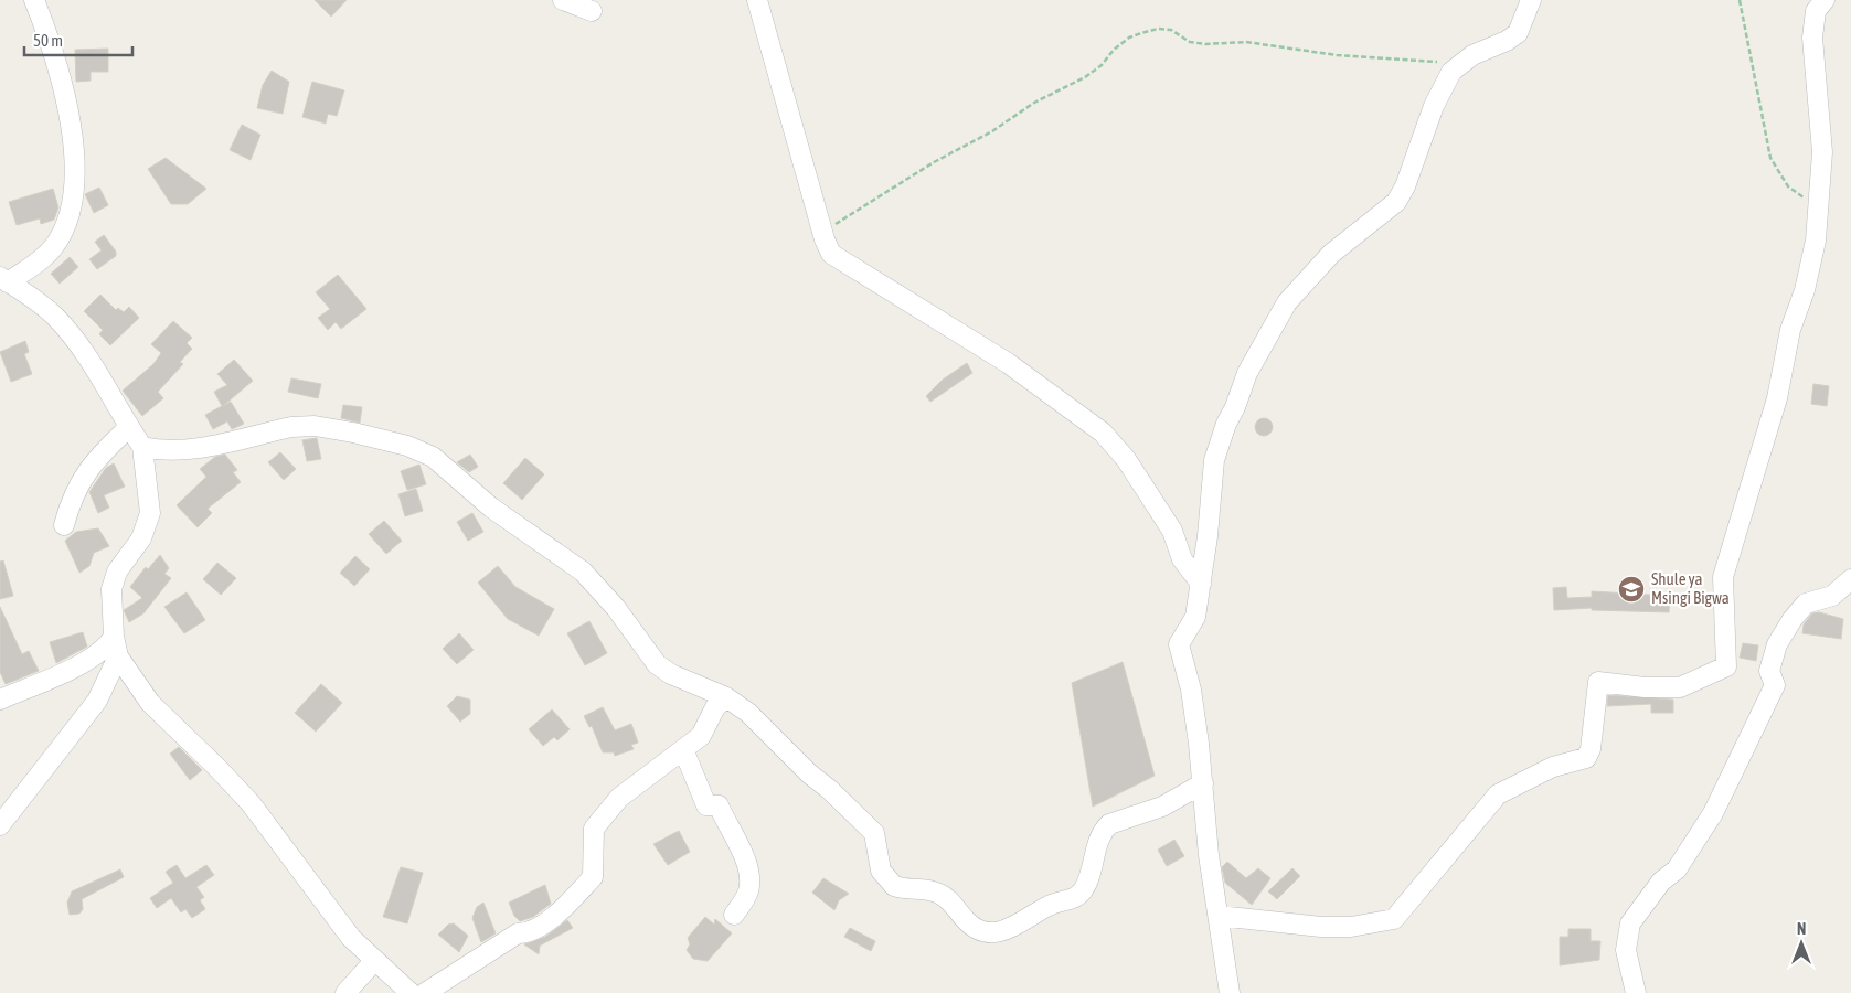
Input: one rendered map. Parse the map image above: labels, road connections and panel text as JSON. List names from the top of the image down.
{
  "places": {
    "school or university": ["Shule ya Msingi Bigwa"]
  },
  "scale_bar": "50 m",
  "north": "top"
}
